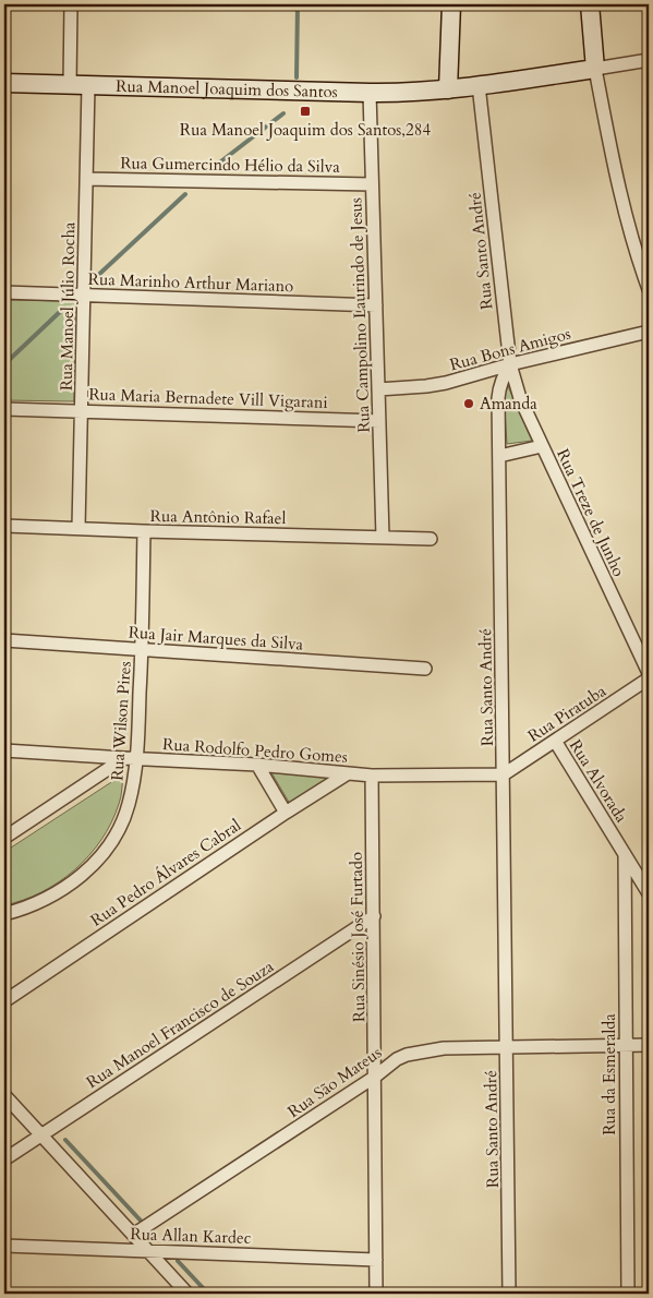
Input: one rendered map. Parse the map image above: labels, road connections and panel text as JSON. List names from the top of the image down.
{
  "streets": {
    "main road": ["Rua Manoel Joaquim dos Santos"],
    "street": [
      "Rua Gumercindo Hélio da Silva",
      "Rua Santo André",
      "Rua Marinho Arthur Mariano",
      "Rua Manoel Júlio Rocha",
      "Rua Campolino Laurindo de Jesus",
      "Rua Bons Amigos",
      "Rua Maria Bernadete Vill Vigarani",
      "Rua Treze de Junho",
      "Rua Antônio Rafael",
      "Rua Jair Marques da Silva",
      "Rua Piratuba",
      "Rua Wilson Pires",
      "Rua Rodolfo Pedro Gomes",
      "Rua Alvorada",
      "Rua Pedro Álvares Cabral",
      "Rua Sinésio José Furtado",
      "Rua Manoel Francisco de Souza",
      "Rua da Esmeralda",
      "Rua São Mateus",
      "Rua Allan Kardec"
    ]
  },
  "crossings": [
    ["Rua Manoel Joaquim dos Santos", "Rua Santo André"],
    ["Rua Manoel Joaquim dos Santos", "Rua Manoel Júlio Rocha"],
    ["Rua Manoel Joaquim dos Santos", "Rua Campolino Laurindo de Jesus"],
    ["Rua Gumercindo Hélio da Silva", "Rua Manoel Júlio Rocha"],
    ["Rua Gumercindo Hélio da Silva", "Rua Campolino Laurindo de Jesus"],
    ["Rua Santo André", "Rua Bons Amigos"],
    ["Rua Santo André", "Rua Treze de Junho"],
    ["Rua Santo André", "Rua Piratuba"],
    ["Rua Santo André", "Rua Rodolfo Pedro Gomes"],
    ["Rua Santo André", "Rua São Mateus"],
    ["Rua Marinho Arthur Mariano", "Rua Manoel Júlio Rocha"],
    ["Rua Marinho Arthur Mariano", "Rua Campolino Laurindo de Jesus"],
    ["Rua Manoel Júlio Rocha", "Rua Maria Bernadete Vill Vigarani"],
    ["Rua Manoel Júlio Rocha", "Rua Antônio Rafael"],
    ["Rua Campolino Laurindo de Jesus", "Rua Bons Amigos"],
    ["Rua Campolino Laurindo de Jesus", "Rua Maria Bernadete Vill Vigarani"],
    ["Rua Campolino Laurindo de Jesus", "Rua Antônio Rafael"],
    ["Rua Bons Amigos", "Rua Treze de Junho"],
    ["Rua Antônio Rafael", "Rua Wilson Pires"],
    ["Rua Jair Marques da Silva", "Rua Wilson Pires"],
    ["Rua Piratuba", "Rua Rodolfo Pedro Gomes"],
    ["Rua Piratuba", "Rua Alvorada"],
    ["Rua Wilson Pires", "Rua Rodolfo Pedro Gomes"],
    ["Rua Rodolfo Pedro Gomes", "Rua Pedro Álvares Cabral"],
    ["Rua Rodolfo Pedro Gomes", "Rua Sinésio José Furtado"],
    ["Rua Alvorada", "Rua da Esmeralda"],
    ["Rua Sinésio José Furtado", "Rua Manoel Francisco de Souza"],
    ["Rua Sinésio José Furtado", "Rua São Mateus"],
    ["Rua Sinésio José Furtado", "Rua Allan Kardec"],
    ["Rua da Esmeralda", "Rua São Mateus"]
  ],
  "places": {
    "transit": ["Rua Manoel Joaquim dos Santos,284"],
    "other": ["Amanda"]
  }
}
